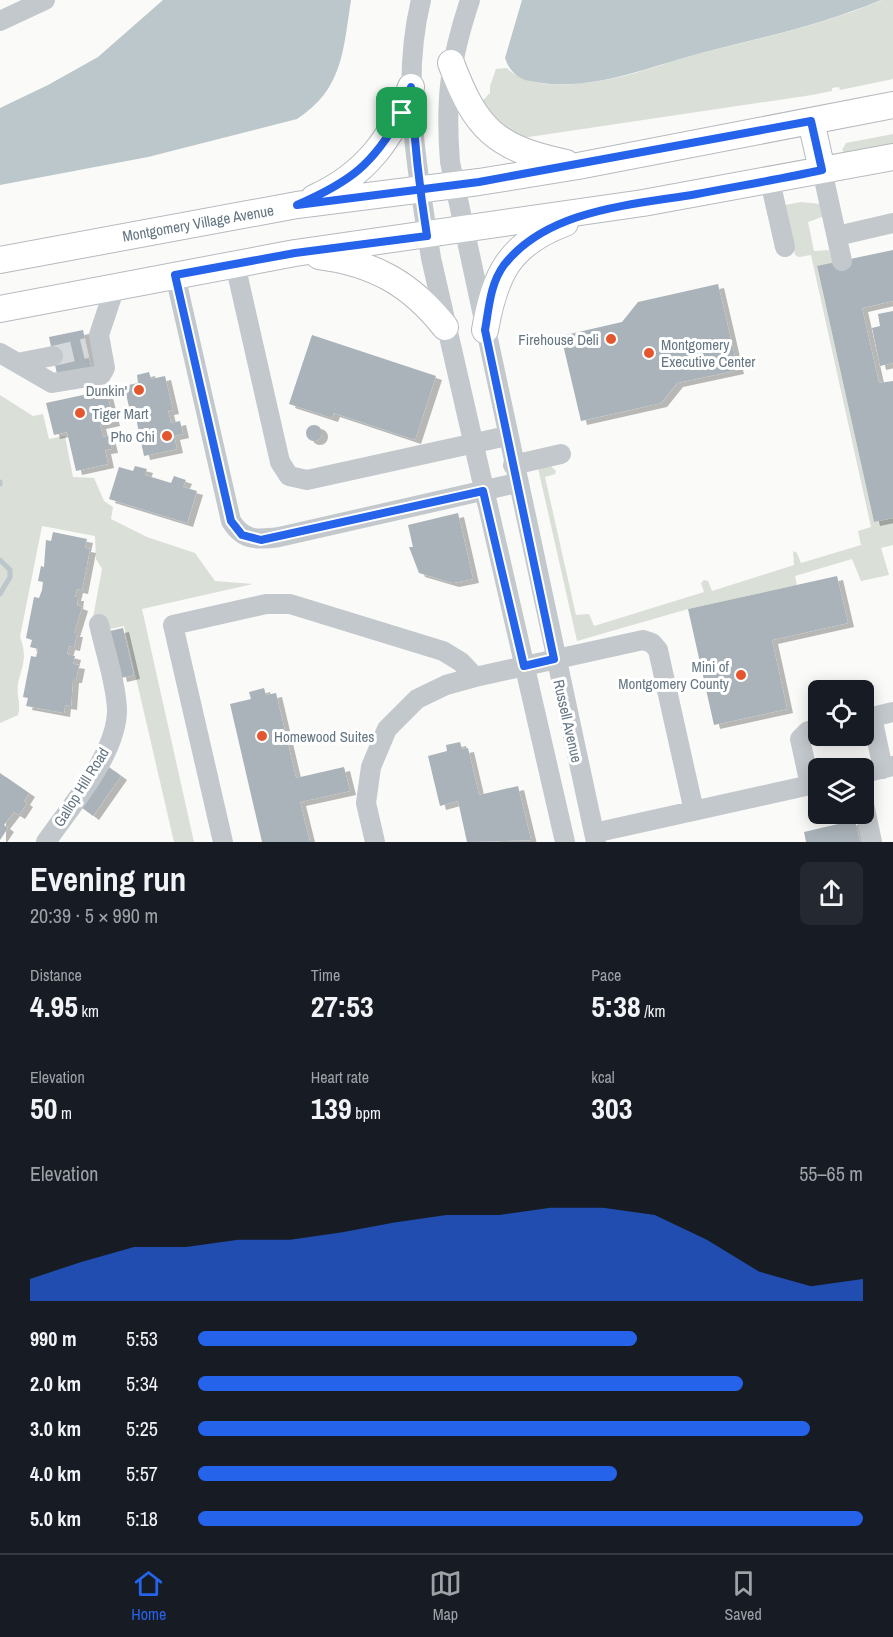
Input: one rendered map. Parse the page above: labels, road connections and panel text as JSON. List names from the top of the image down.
{
  "streets": {
    "main road": ["Montgomery Village Avenue"],
    "street": ["Russell Avenue", "Gallop Hill Road"]
  },
  "crossings": [
    ["Montgomery Village Avenue", "Russell Avenue"]
  ],
  "places": [
    "Firehouse Deli",
    "Montgomery Executive Center",
    "Dunkin'",
    "Tiger Mart",
    "Pho Chi",
    "Mini of Montgomery County",
    "Homewood Suites"
  ],
  "page": {
    "heading": ["Evening run", "20:39 · 5 × 990 m"],
    "stats": [
      ["Distance", "4.95 km"],
      ["Time", "27:53"],
      ["Pace", "5:38 /km"],
      ["Elevation", "50 m"],
      ["Heart rate", "139 bpm"],
      ["kcal", "303"]
    ],
    "chart": ["Elevation", "55–65 m"],
    "list": [
      {
        "name": "990 m",
        "note": "5:53"
      },
      {
        "name": "2.0 km",
        "note": "5:34"
      },
      {
        "name": "3.0 km",
        "note": "5:25"
      },
      {
        "name": "4.0 km",
        "note": "5:57"
      },
      {
        "name": "5.0 km",
        "note": "5:18"
      }
    ],
    "tabs": ["Home", "Map", "Saved"]
  }
}
